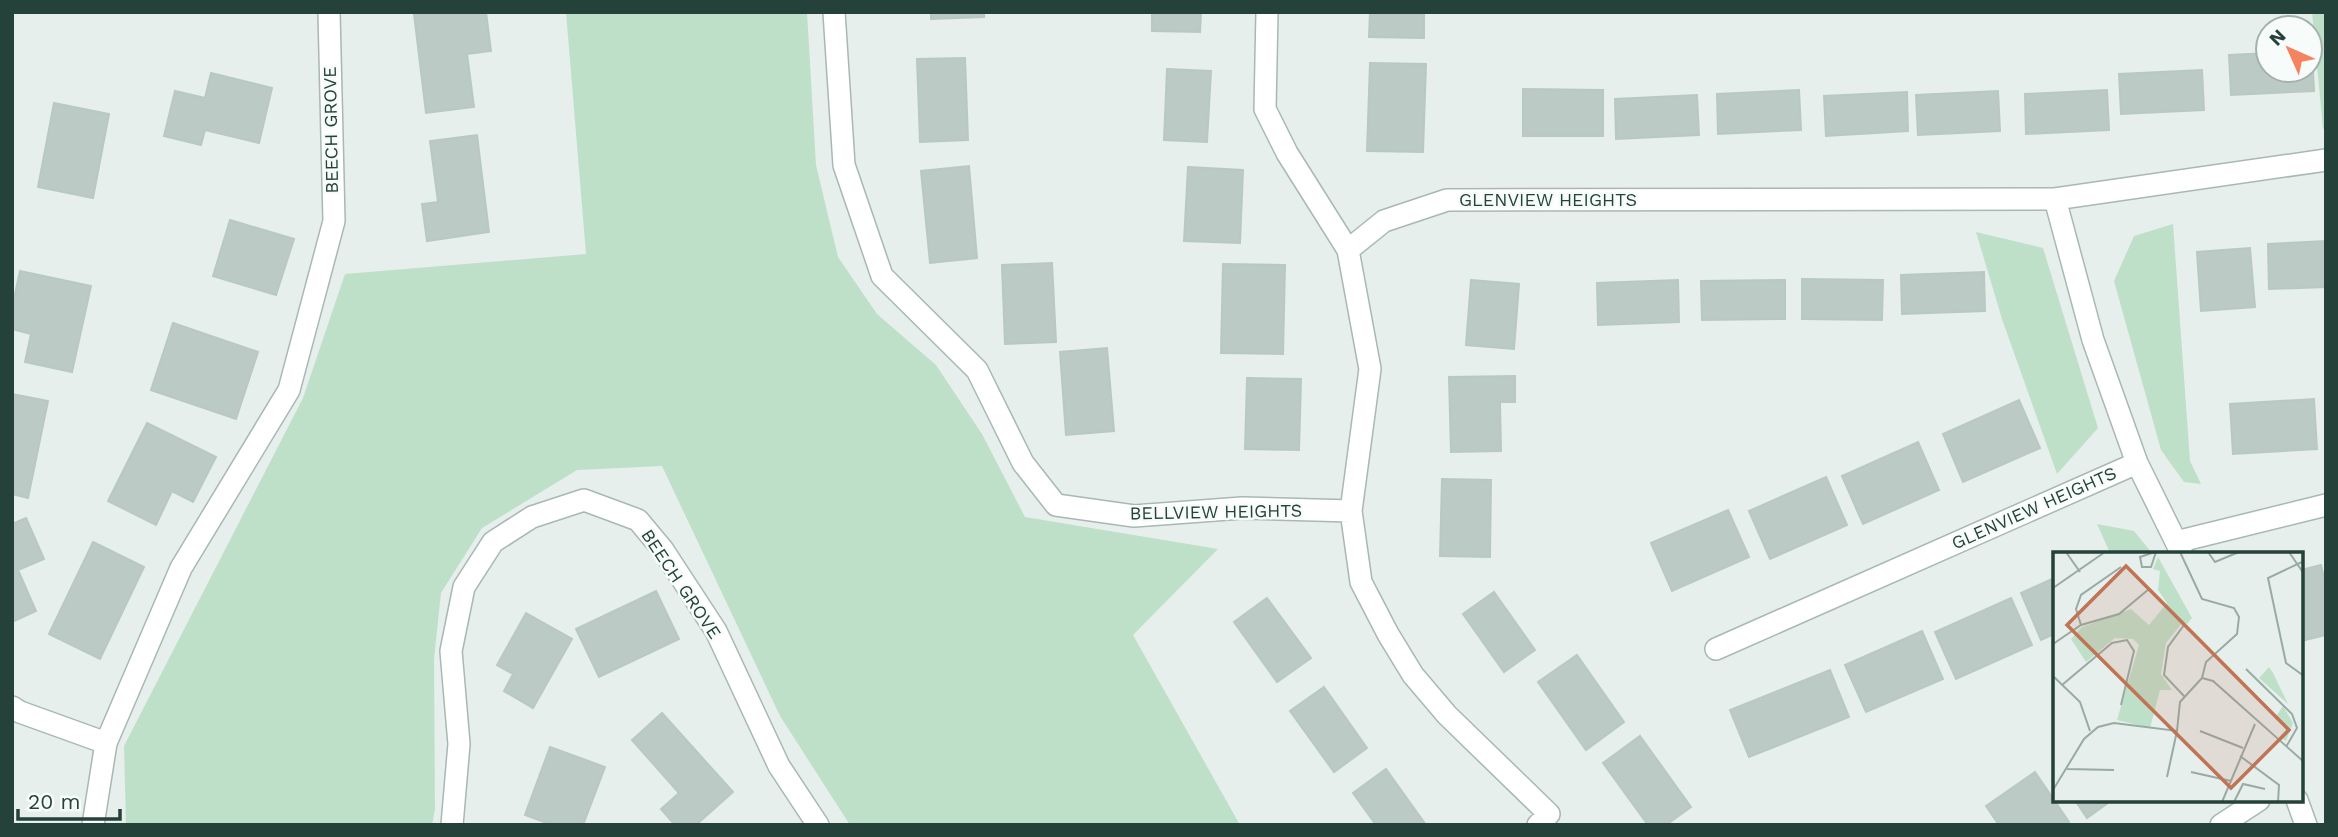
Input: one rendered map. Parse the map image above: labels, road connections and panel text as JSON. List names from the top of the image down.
{
  "streets": {
    "street": ["BEECH GROVE", "GLENVIEW HEIGHTS", "BELLVIEW HEIGHTS"]
  },
  "scale_bar": "20 m",
  "north": "top left"
}
